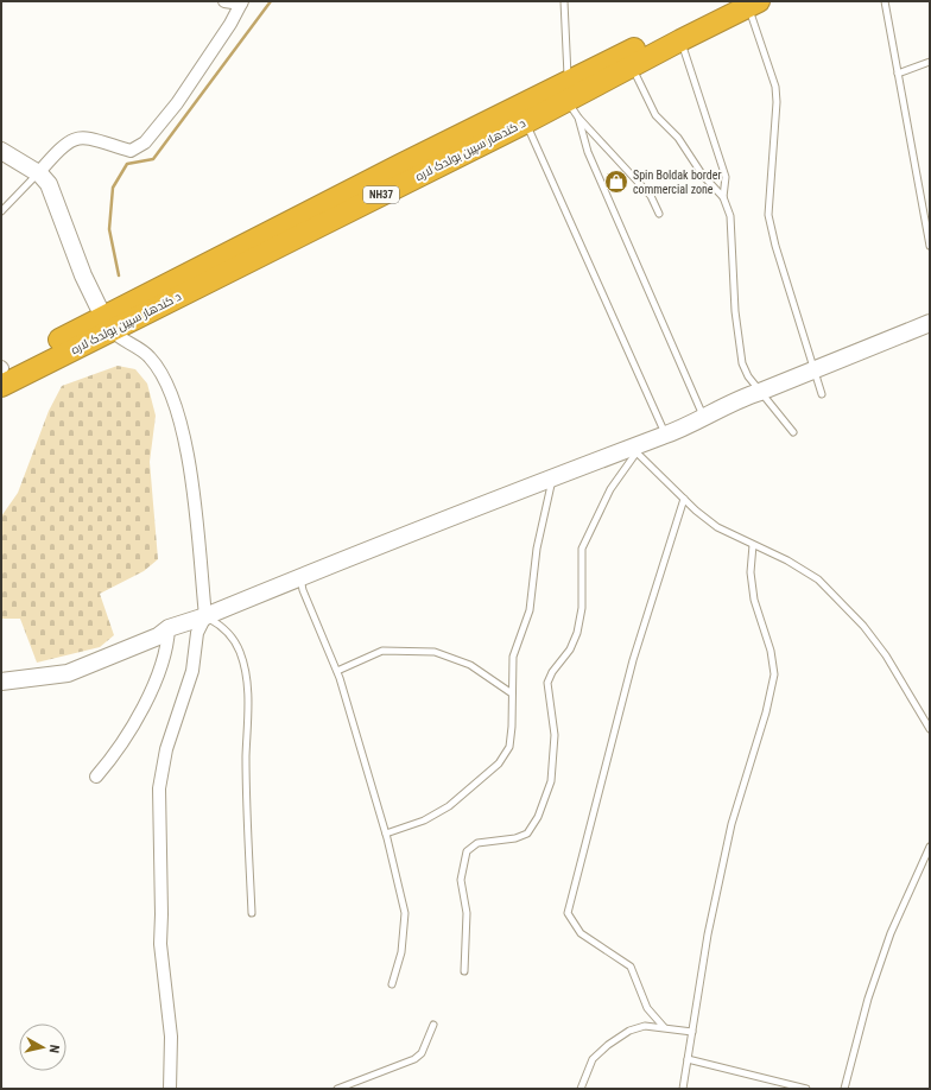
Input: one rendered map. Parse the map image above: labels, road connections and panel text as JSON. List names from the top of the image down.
{
  "streets": {
    "highway": ["د کندهار سپین بولدک لاره", "NH37"]
  },
  "places": {
    "shop": ["Spin Boldak border commercial zone"]
  },
  "north": "right"
}
